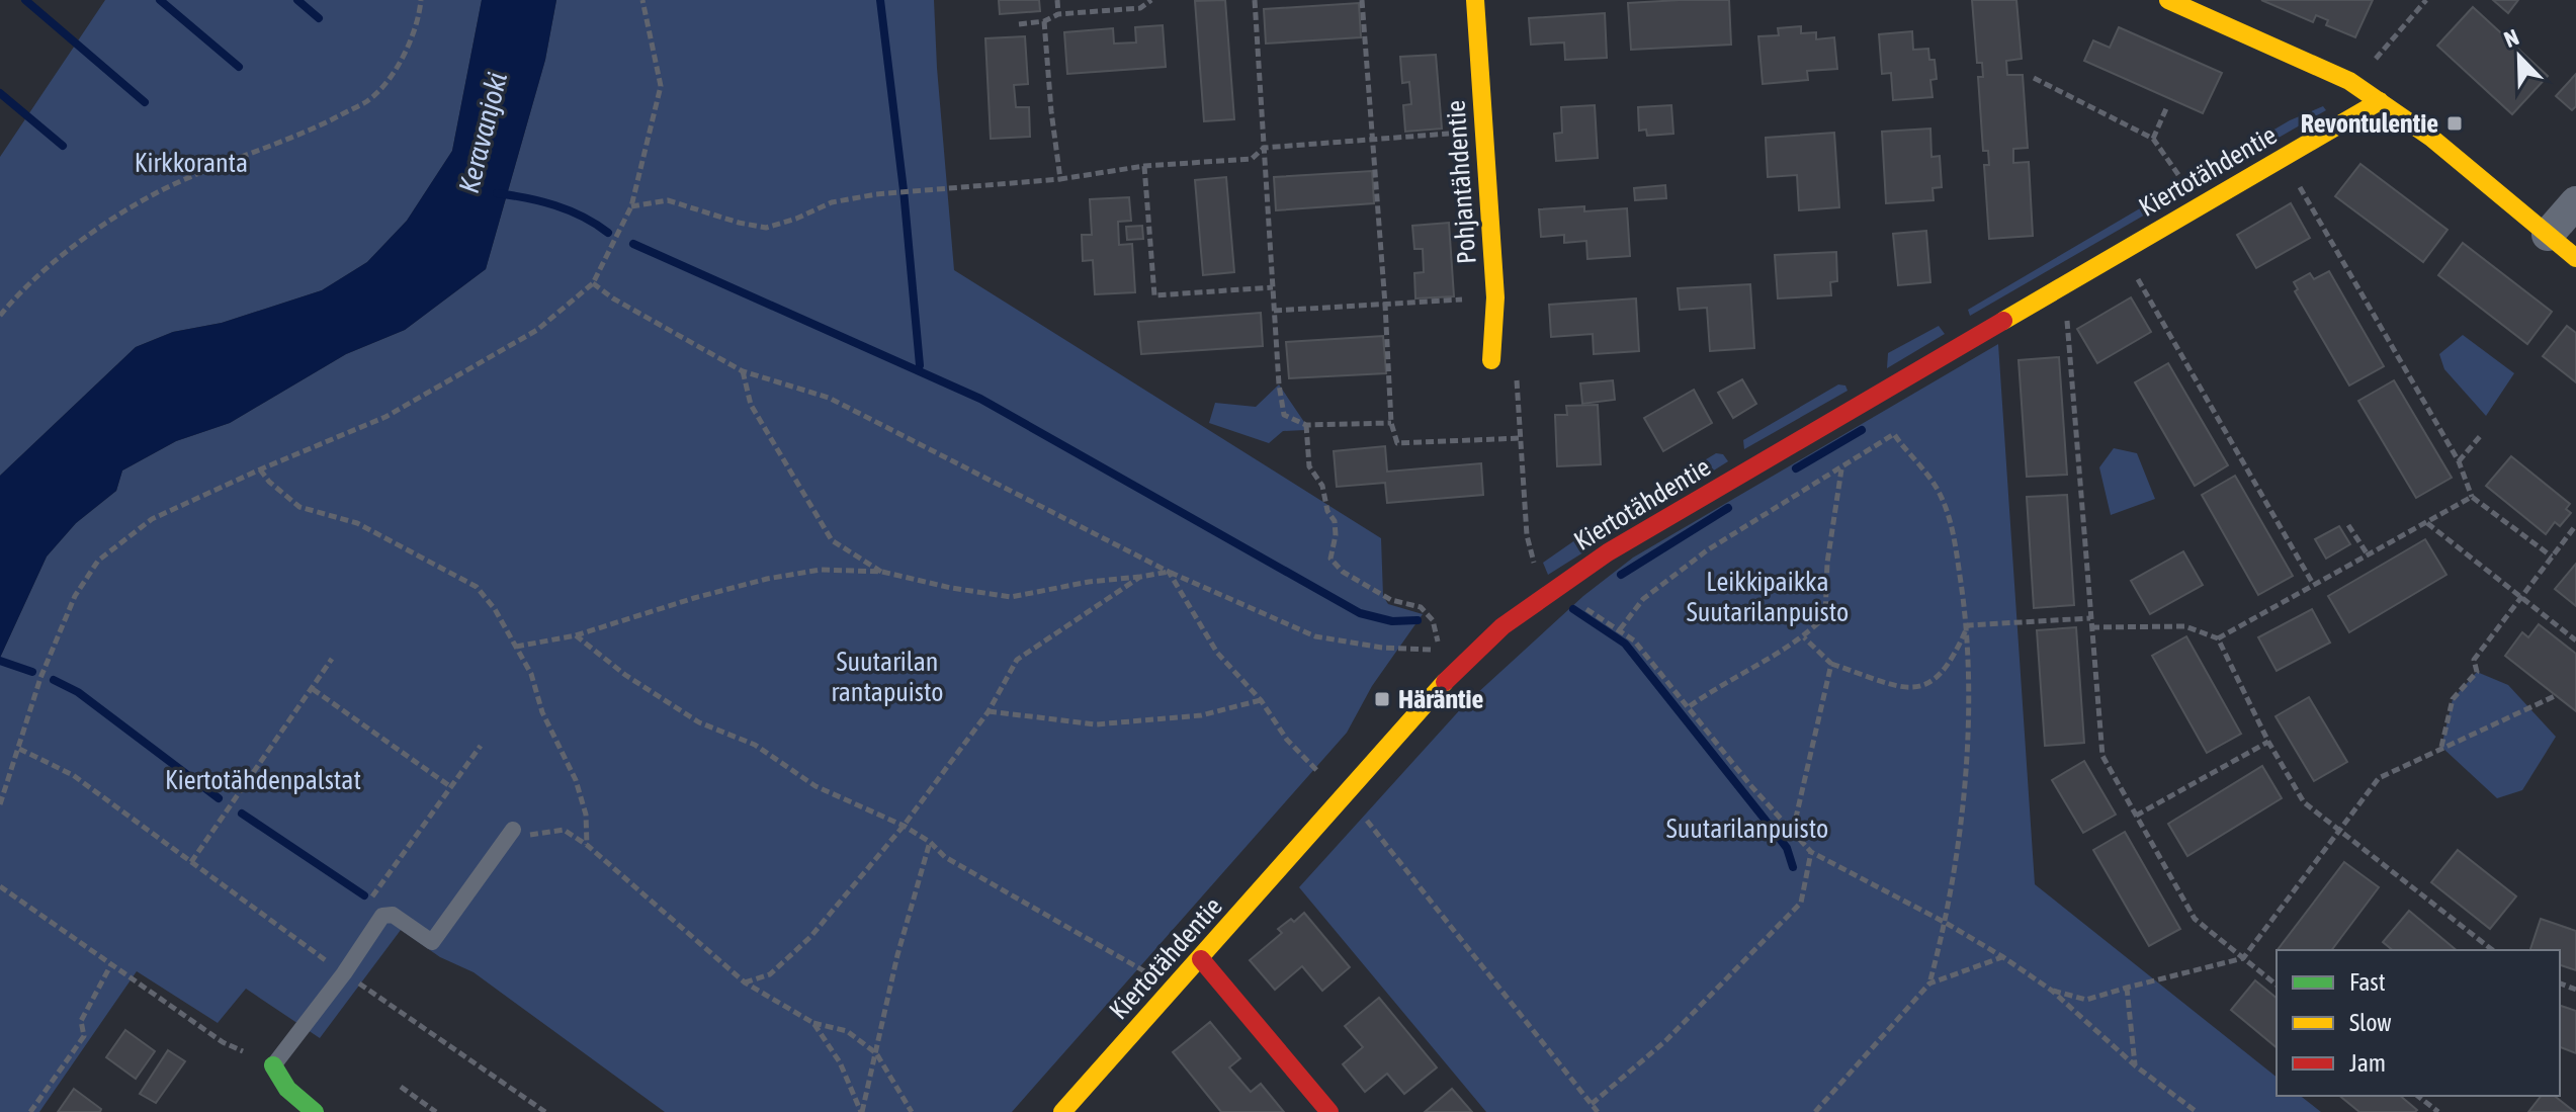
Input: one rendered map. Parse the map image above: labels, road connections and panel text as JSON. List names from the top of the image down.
{
  "streets": {
    "street": ["Kiertotähdentie", "Pohjantähdentie"]
  },
  "water": ["Keravanjoki"],
  "parks": [
    "Kirkkoranta",
    "Leikkipaikka Suutarilanpuisto",
    "Suutarilan rantapuisto",
    "Kiertotähdenpalstat",
    "Suutarilanpuisto"
  ],
  "places": {
    "transit": ["Revontulentie", "Häräntie"]
  },
  "legend": ["Fast", "Slow", "Jam"],
  "north": "top left"
}
